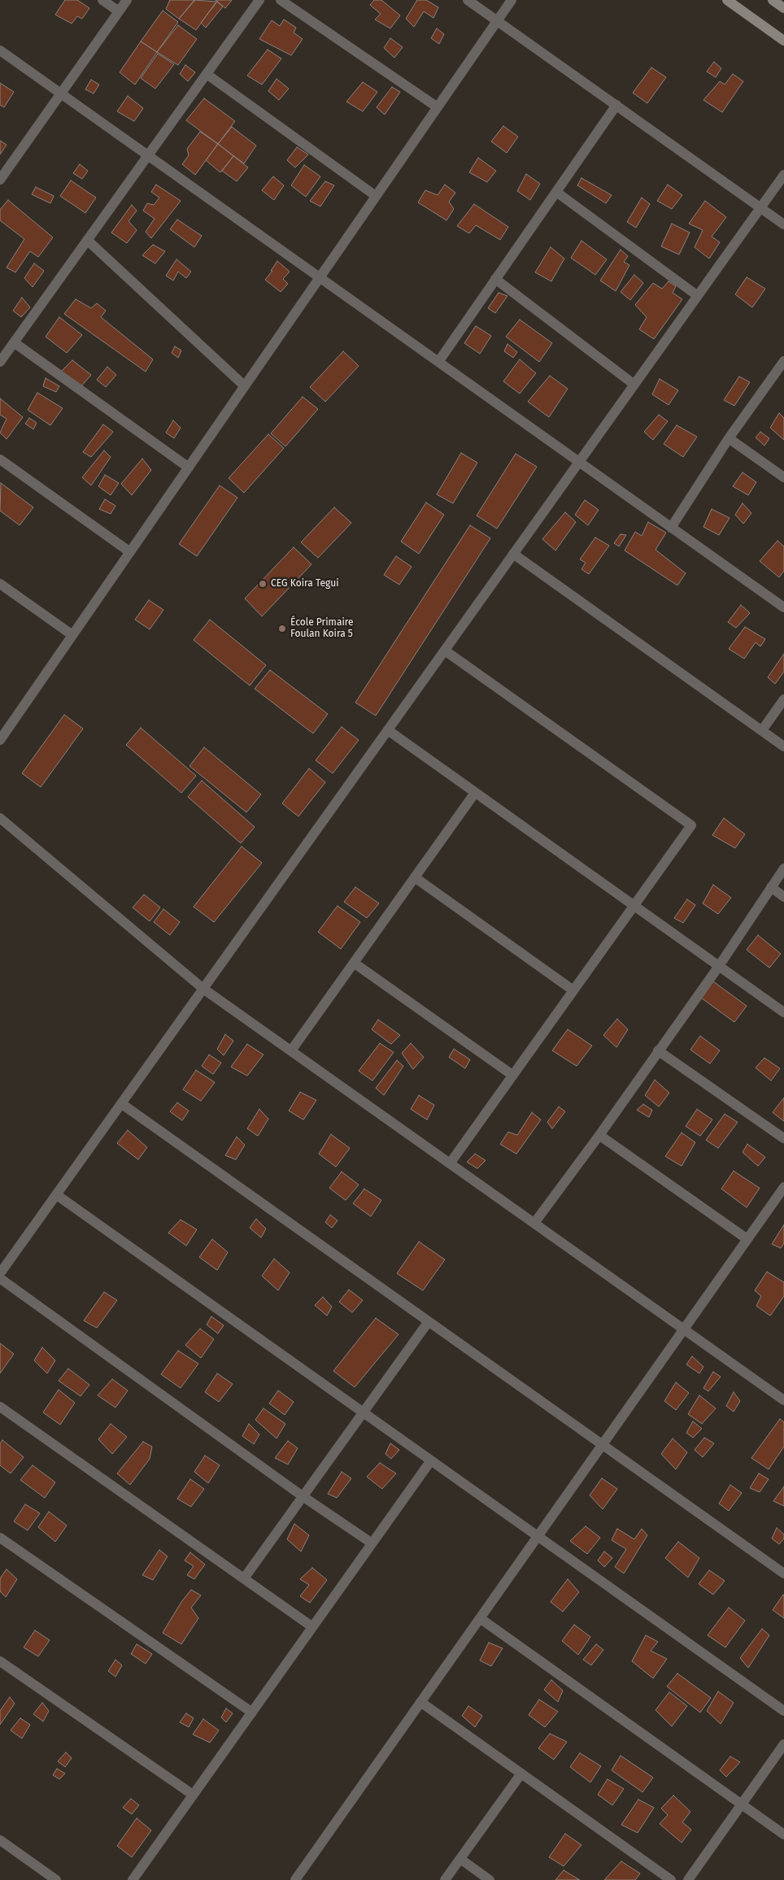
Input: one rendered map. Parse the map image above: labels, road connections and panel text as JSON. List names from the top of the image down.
{
  "places": ["CEG Koira Tegui", "École Primaire Foulan Koira 5"]
}
